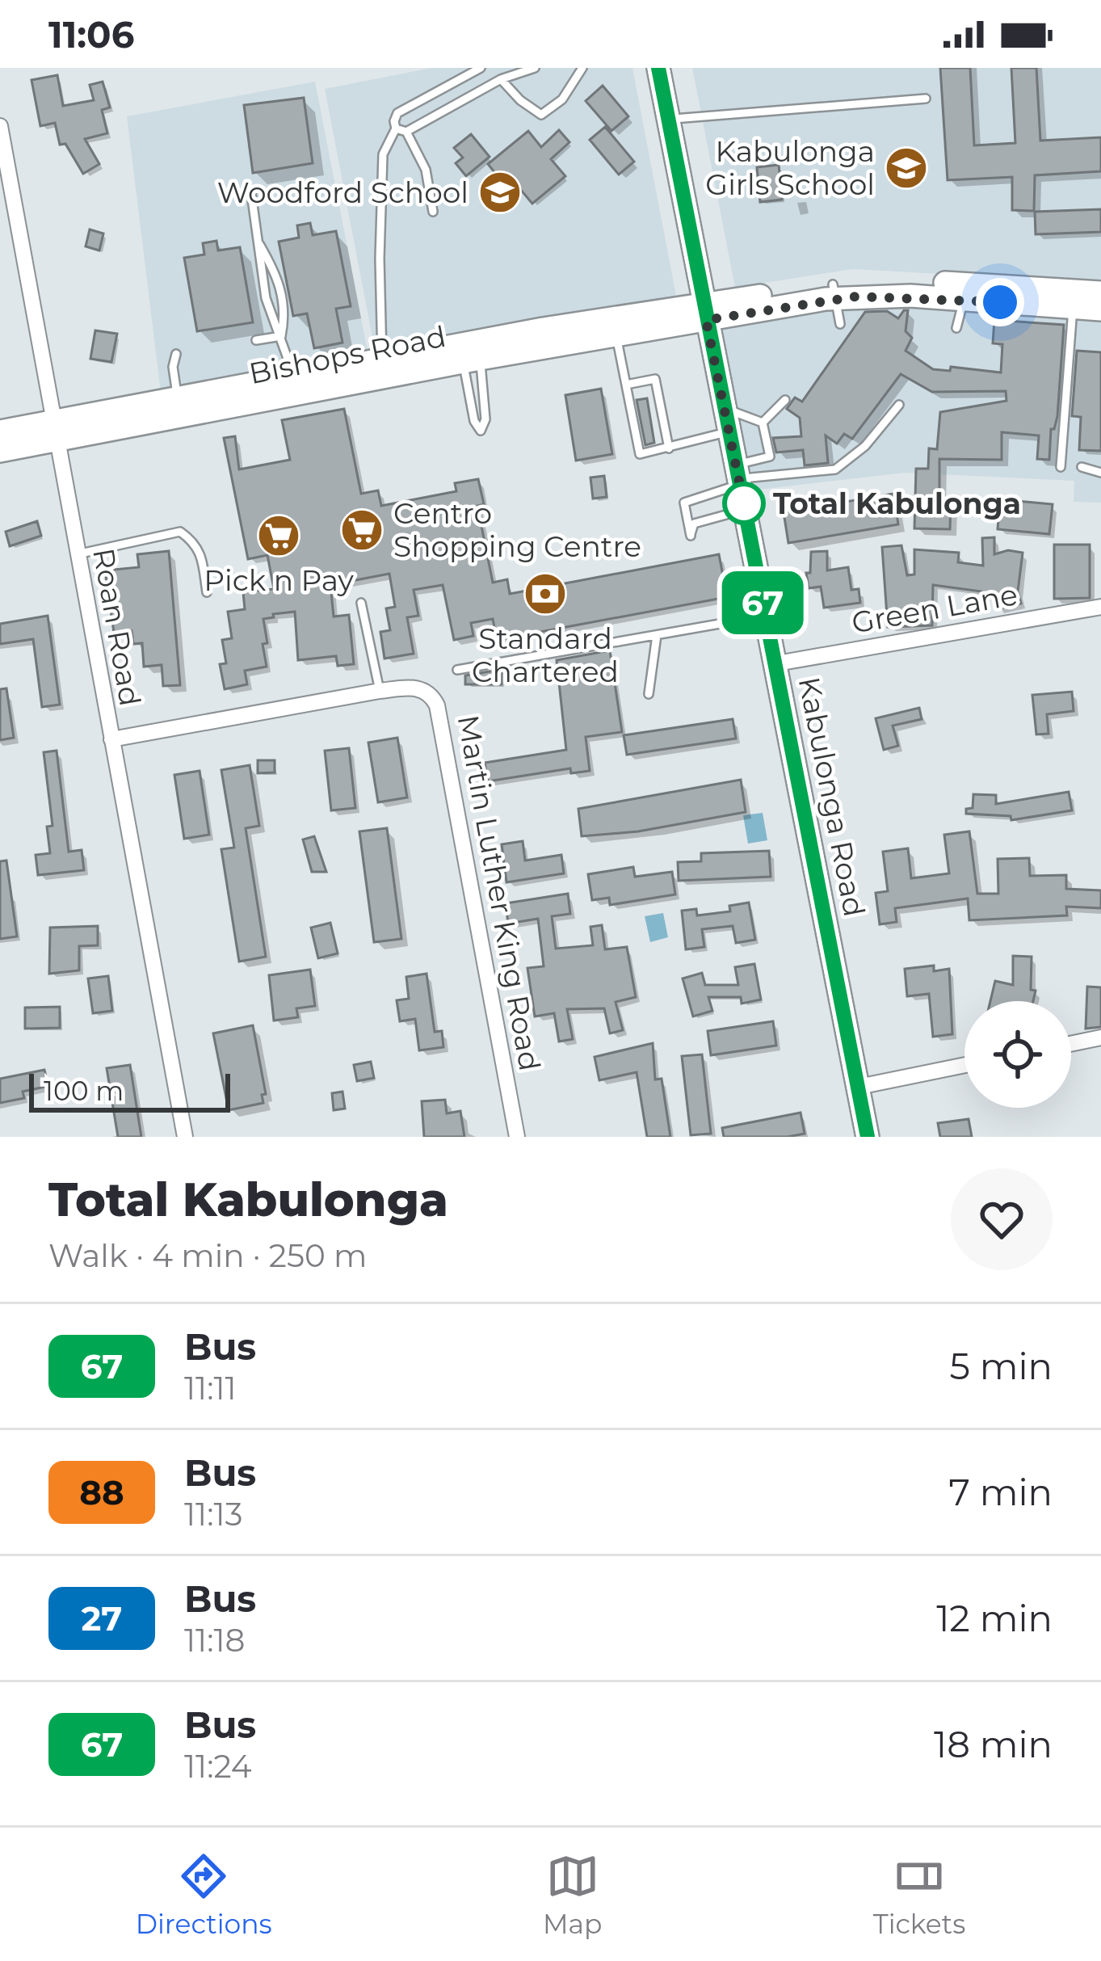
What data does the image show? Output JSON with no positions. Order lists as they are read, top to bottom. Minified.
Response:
{"streets":{"main road":["Bishops Road","Kabulonga Road"],"street":["Green Lane","Roan Road","Martin Luther King Road"]},"crossings":[["Bishops Road","Roan Road"],["Bishops Road","Kabulonga Road"],["Green Lane","Kabulonga Road"],["Roan Road","Martin Luther King Road"]],"places":{"school or university":["Kabulonga Girls School","Woodford School"],"other":["Total Kabulonga"],"supermarket":["Centro Shopping Centre","Pick n Pay"],"bank":["Standard Chartered"]},"lines":["bus line 67"],"scale_bar":"100 m","page":{"status":"11:06","on_map":"67","scale":"100 m","heading":["Total Kabulonga","Walk · 4 min · 250 m"],"list":[{"mark":"67","name":"Bus","note":"11:11","value":"5 min"},{"mark":"88","name":"Bus","note":"11:13","value":"7 min"},{"mark":"27","name":"Bus","note":"11:18","value":"12 min"},{"mark":"67","name":"Bus","note":"11:24","value":"18 min"}],"tabs":["Directions","Map","Tickets"]}}
